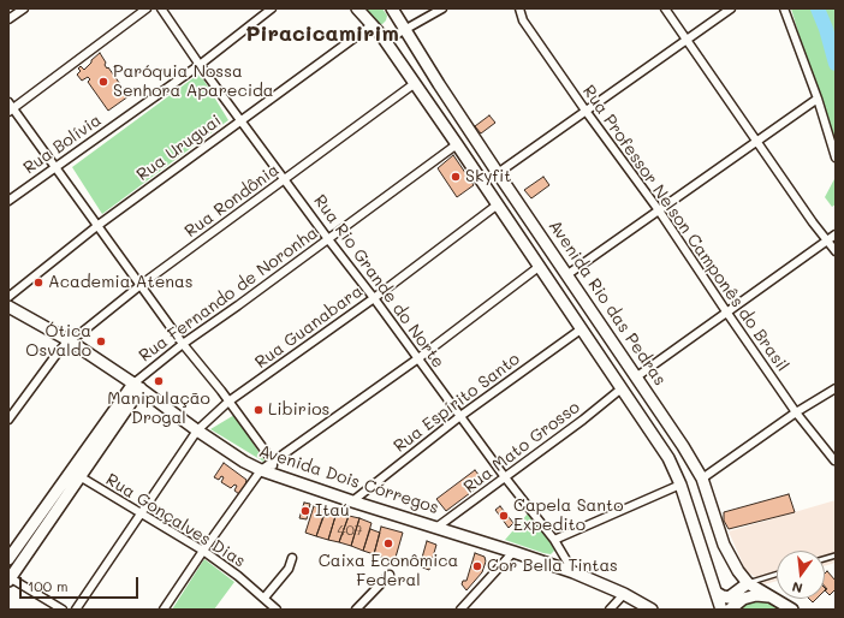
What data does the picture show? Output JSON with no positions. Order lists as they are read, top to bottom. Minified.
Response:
{"streets":{"main road":["Avenida Rio das Pedras","Avenida Dois Córregos"],"street":["Rua Bolívia","Rua Uruguai","Rua Rondônia","Rua Professor Nelson Camponês do Brasil","Rua Rio Grande do Norte","Rua Fernando de Noronha","Rua Guanabara","Rua Espírito Santo","Rua Mato Grosso","Rua Gonçalves Dias"]},"crossings":[["Rua Bolívia","Rua Rio Grande do Norte"],["Rua Uruguai","Rua Rio Grande do Norte"],["Rua Uruguai","Avenida Rio das Pedras"],["Rua Rondônia","Rua Rio Grande do Norte"],["Rua Rondônia","Avenida Rio das Pedras"],["Rua Rondônia","Avenida Dois Córregos"],["Rua Rio Grande do Norte","Rua Fernando de Noronha"],["Rua Rio Grande do Norte","Rua Guanabara"],["Rua Rio Grande do Norte","Rua Espírito Santo"],["Rua Rio Grande do Norte","Rua Mato Grosso"],["Rua Rio Grande do Norte","Avenida Dois Córregos"],["Rua Fernando de Noronha","Avenida Rio das Pedras"],["Rua Fernando de Noronha","Avenida Dois Córregos"],["Avenida Rio das Pedras","Rua Guanabara"],["Avenida Rio das Pedras","Rua Espírito Santo"],["Avenida Rio das Pedras","Rua Mato Grosso"],["Rua Guanabara","Avenida Dois Córregos"],["Rua Guanabara","Rua Gonçalves Dias"],["Rua Espírito Santo","Avenida Dois Córregos"],["Rua Mato Grosso","Avenida Dois Córregos"]],"districts":["Piracicamirim"],"places":["Paróquia Nossa Senhora Aparecida","Skyfit","Academia Atenas","Ótica Osvaldo","Manipulação Drogal","Libirios","Itaú","Capela Santo Expedito","Caixa Econômica Federal","Cor Bella Tintas"],"house_numbers":["407"],"scale_bar":"100 m","north":"bottom"}
